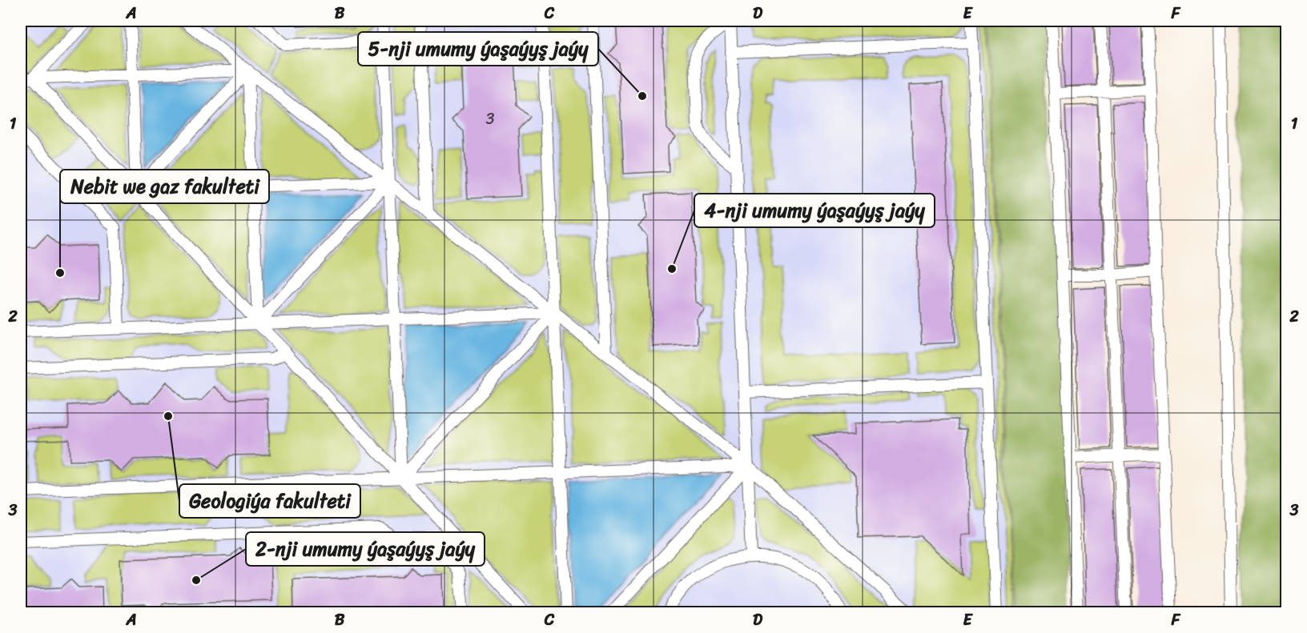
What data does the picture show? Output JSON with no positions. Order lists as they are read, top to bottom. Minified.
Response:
{"places":["5-nji umumy ýaşaýyş jaýy","4-nji umumy ýaşaýyş jaýy","Nebit we gaz fakulteti","Geologiýa fakulteti","2-nji umumy ýaşaýyş jaýy"],"house_numbers":["3"],"grid":{"columns":["A","B","C","D","E","F"],"rows":["1","2","3"]}}
